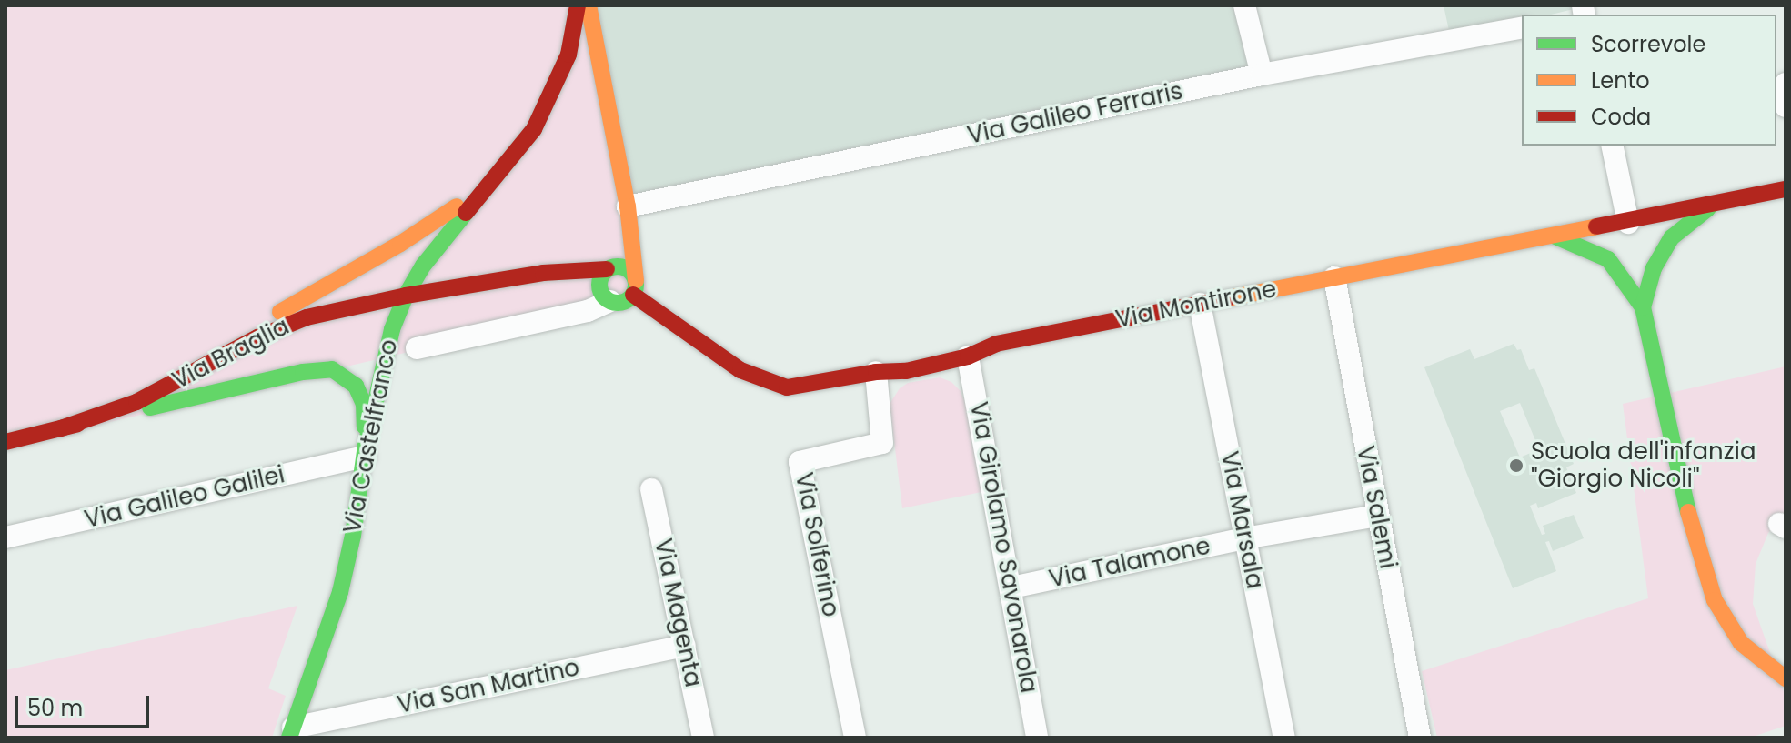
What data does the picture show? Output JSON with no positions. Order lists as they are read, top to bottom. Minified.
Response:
{"streets":{"street":["Via Galileo Ferraris","Via Montirone","Via Braglia","Via Castelfranco","Via Galileo Galilei","Via Salemi","Via Marsala","Via Solferino","Via Girolamo Savonarola","Via Talamone","Via Magenta","Via San Martino"]},"crossings":[["Via Montirone","Via Salemi"],["Via Montirone","Via Marsala"],["Via Montirone","Via Solferino"],["Via Montirone","Via Girolamo Savonarola"],["Via Braglia","Via Castelfranco"],["Via Braglia","Via Galileo Galilei"],["Via Castelfranco","Via Galileo Galilei"],["Via Castelfranco","Via San Martino"],["Via Salemi","Via Talamone"],["Via Marsala","Via Talamone"],["Via Girolamo Savonarola","Via Talamone"],["Via Magenta","Via San Martino"]],"places":["Scuola dell'infanzia \"Giorgio Nicoli\""],"legend":["Scorrevole","Lento","Coda"],"scale_bar":"50 m"}
